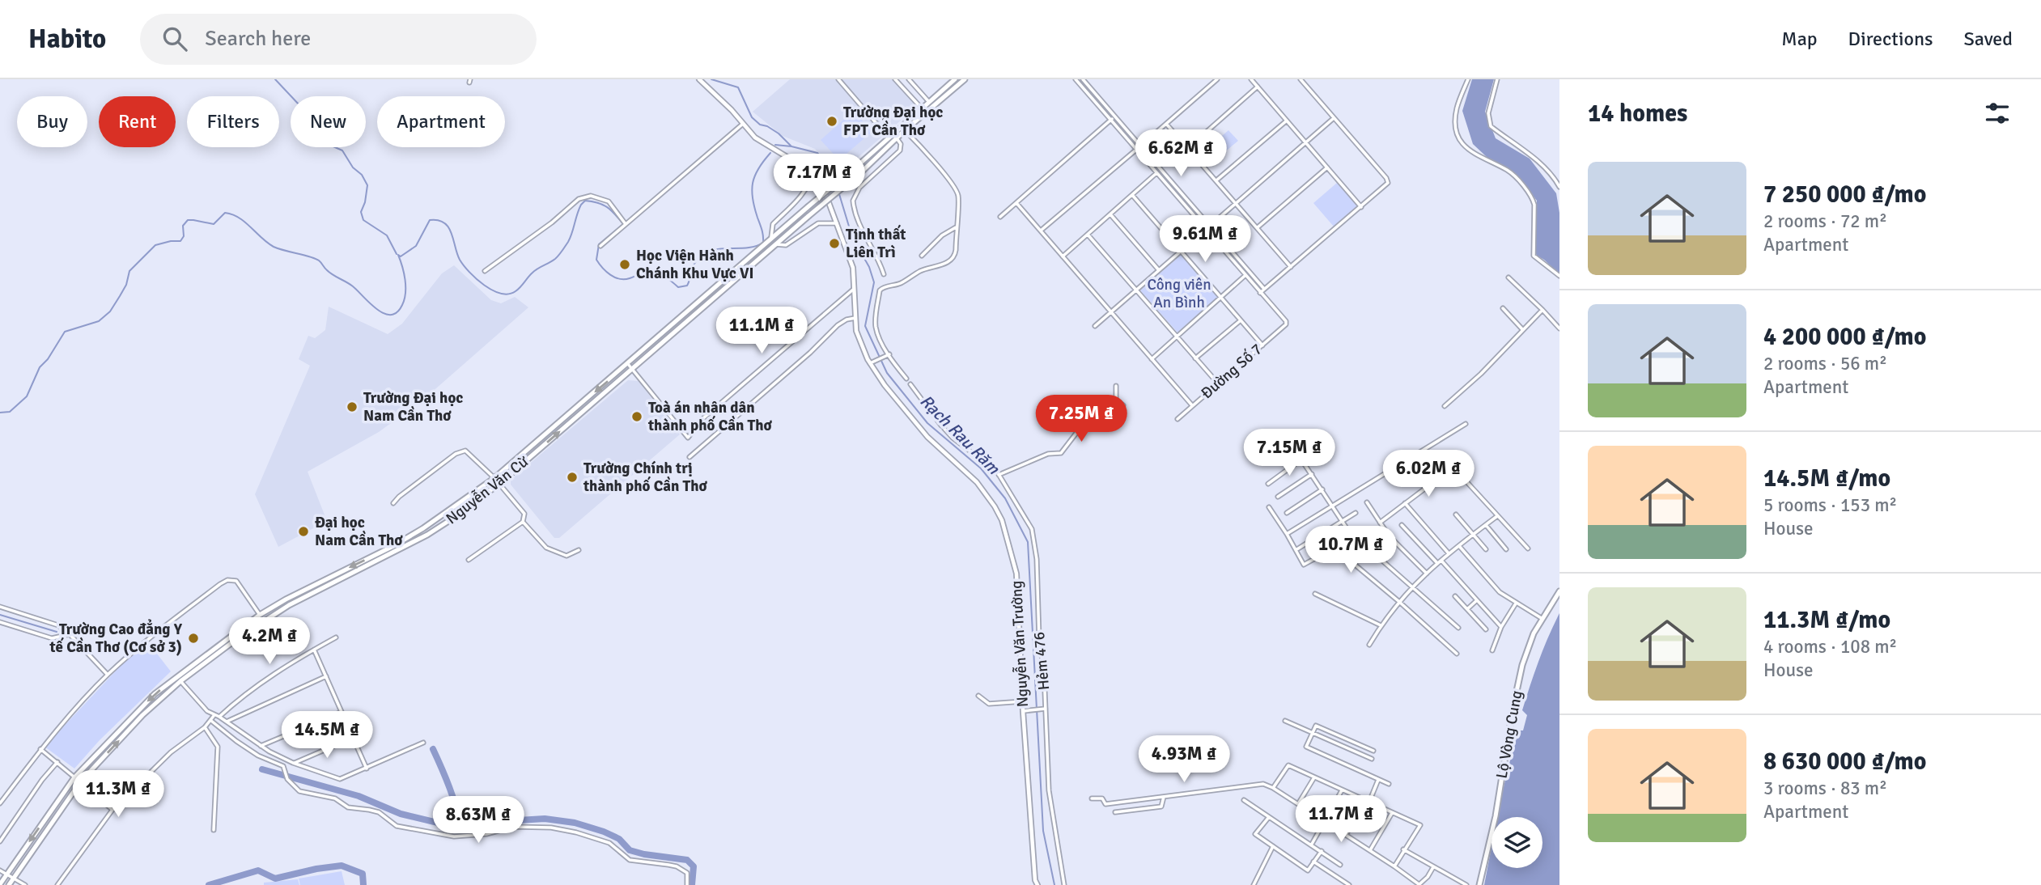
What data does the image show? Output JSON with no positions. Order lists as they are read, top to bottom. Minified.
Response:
{"streets":{"main road":["Nguyễn Văn Cừ","Lộ Vòng Cung"],"street":["Đường Số 7","Nguyễn Văn Trường","Hẻm 476"]},"water":["Rạch Rau Răm"],"parks":["Công viên An Bình"],"places":["Trường Đại học FPT Cần Thơ","Tịnh thất Liên Trì","Học Viện Hành Chánh Khu Vực VI","Trường Đại học Nam Cần Thơ","Toà án nhân dân thành phố Cần Thơ","Trường Chính trị thành phố Cần Thơ","Đại học Nam Cần Thơ","Trường Cao đẳng Y tế Cần Thơ (Cơ sở 3)"],"page":{"header":"Habito","search":"Search here","nav":["Map","Directions","Saved"],"heading":"14 homes","chip":["Buy","Rent","Filters","New","Apartment"],"price":["6.62M ₫","7.17M ₫","9.61M ₫","11.1M ₫","7.25M ₫","7.15M ₫","6.02M ₫","10.7M ₫","4.2M ₫","14.5M ₫","4.93M ₫","11.3M ₫","11.7M ₫","8.63M ₫"],"list":[{"name":"7 250 000 ₫/mo","note":"2 rooms · 72 m² · Apartment"},{"name":"4 200 000 ₫/mo","note":"2 rooms · 56 m² · Apartment"},{"name":"14.5M ₫/mo","note":"5 rooms · 153 m² · House"},{"name":"11.3M ₫/mo","note":"4 rooms · 108 m² · House"},{"name":"8 630 000 ₫/mo","note":"3 rooms · 83 m² · Apartment"}]}}
